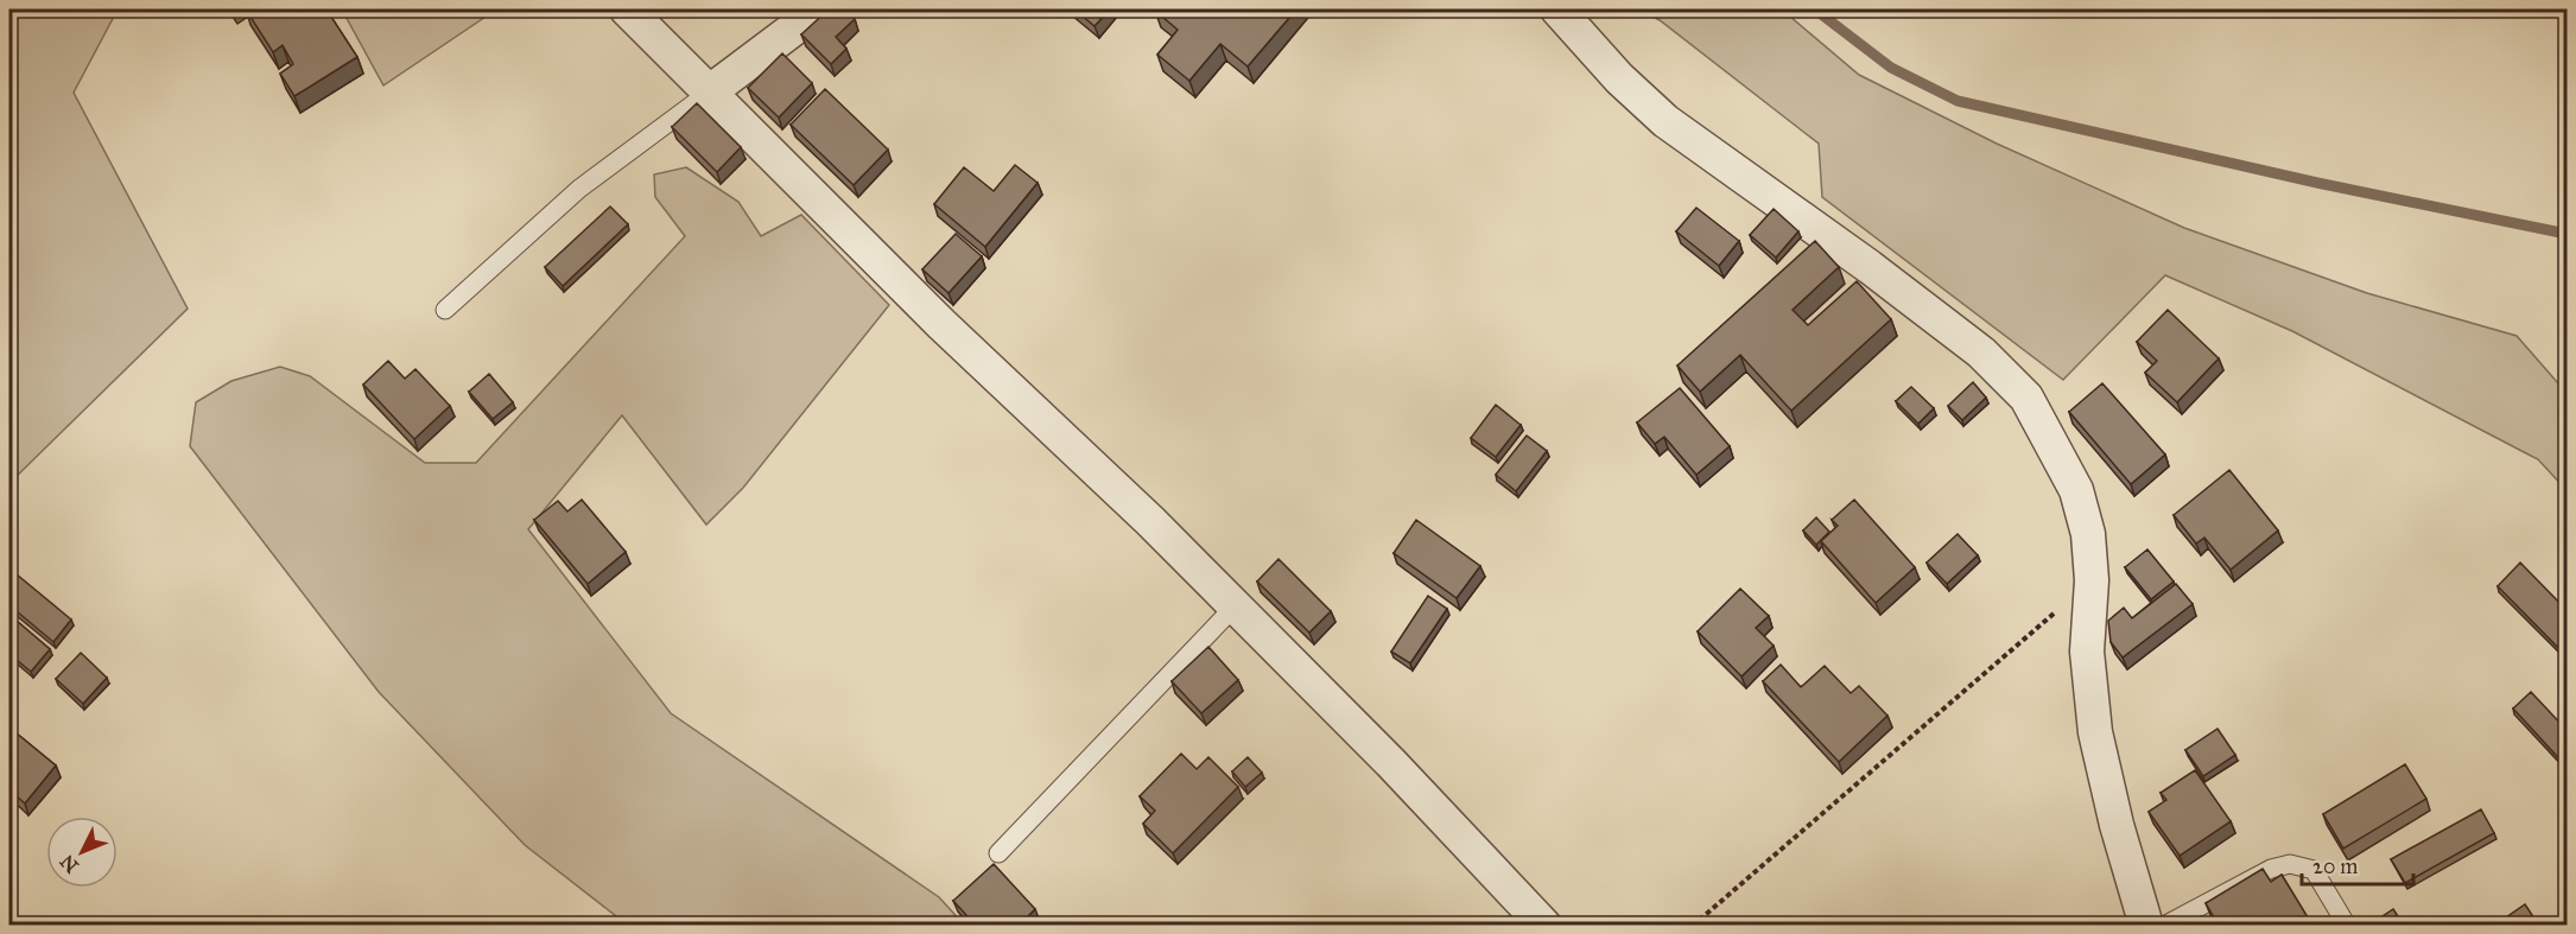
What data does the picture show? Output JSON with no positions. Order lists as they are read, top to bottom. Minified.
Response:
{"scale_bar":"20 m","north":"bottom left"}
